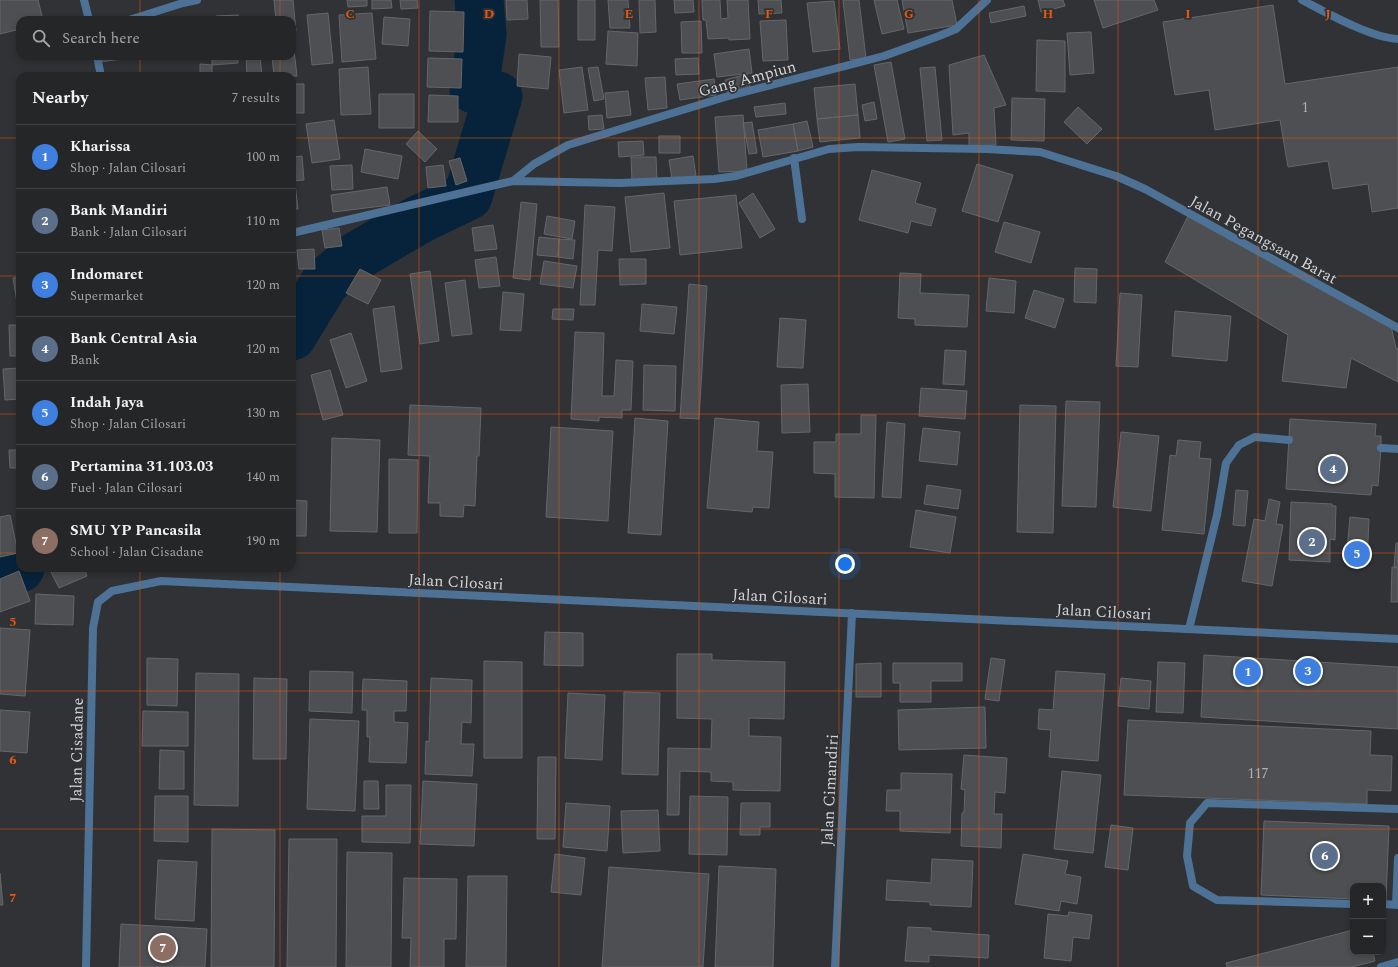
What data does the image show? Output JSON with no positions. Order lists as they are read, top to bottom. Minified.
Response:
{"streets":{"street":["Gang Ampiun","Jalan Pegangsaan Barat","Jalan Cilosari","Jalan Cisadane","Jalan Cimandiri"]},"crossings":[["Gang Ampiun","Jalan Pegangsaan Barat"],["Jalan Cilosari","Jalan Cisadane"],["Jalan Cilosari","Jalan Cimandiri"]],"house_numbers":["1","117"],"page":{"search":"Search here","heading":["Nearby","7 results"],"list":[{"mark":"1","name":"Kharissa","note":"Shop · Jalan Cilosari","value":"100 m"},{"mark":"2","name":"Bank Mandiri","note":"Bank · Jalan Cilosari","value":"110 m"},{"mark":"3","name":"Indomaret","note":"Supermarket","value":"120 m"},{"mark":"4","name":"Bank Central Asia","note":"Bank","value":"120 m"},{"mark":"5","name":"Indah Jaya","note":"Shop · Jalan Cilosari","value":"130 m"},{"mark":"6","name":"Pertamina 31.103.03","note":"Fuel · Jalan Cilosari","value":"140 m"},{"mark":"7","name":"SMU YP Pancasila","note":"School · Jalan Cisadane","value":"190 m"}],"pins":["4","2","5","3","1","6","7"],"map_buttons":["+","−"]},"grid":{"columns":["C","D","E","F","G","H","I","J"],"rows":["5","6","7"]}}
